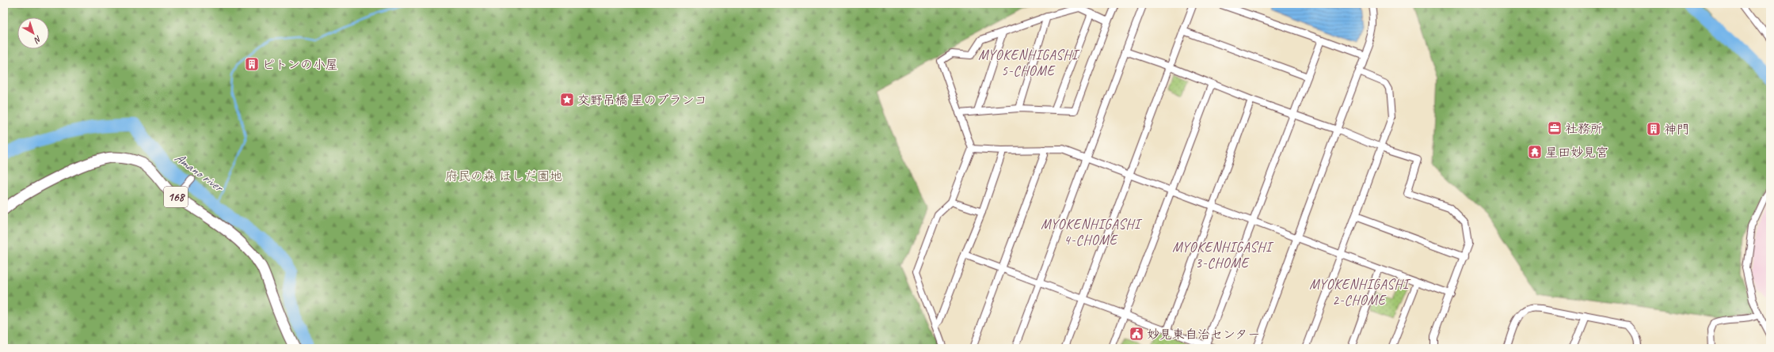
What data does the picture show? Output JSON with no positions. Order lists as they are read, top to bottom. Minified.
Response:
{"streets":{"highway":["168"]},"districts":["MYOKENHIGASHI 5-CHOME","MYOKENHIGASHI 4-CHOME","MYOKENHIGASHI 3-CHOME","MYOKENHIGASHI 2-CHOME"],"water":["Amano river"],"parks":["府民の森 ほしだ園地"],"places":{"building":["ピトンの小屋","神門"],"place":["交野吊橋 星のブランコ"],"office":["社務所"],"temple":["星田妙見宮"],"public building":["妙見東自治センター"]},"north":"bottom right"}
